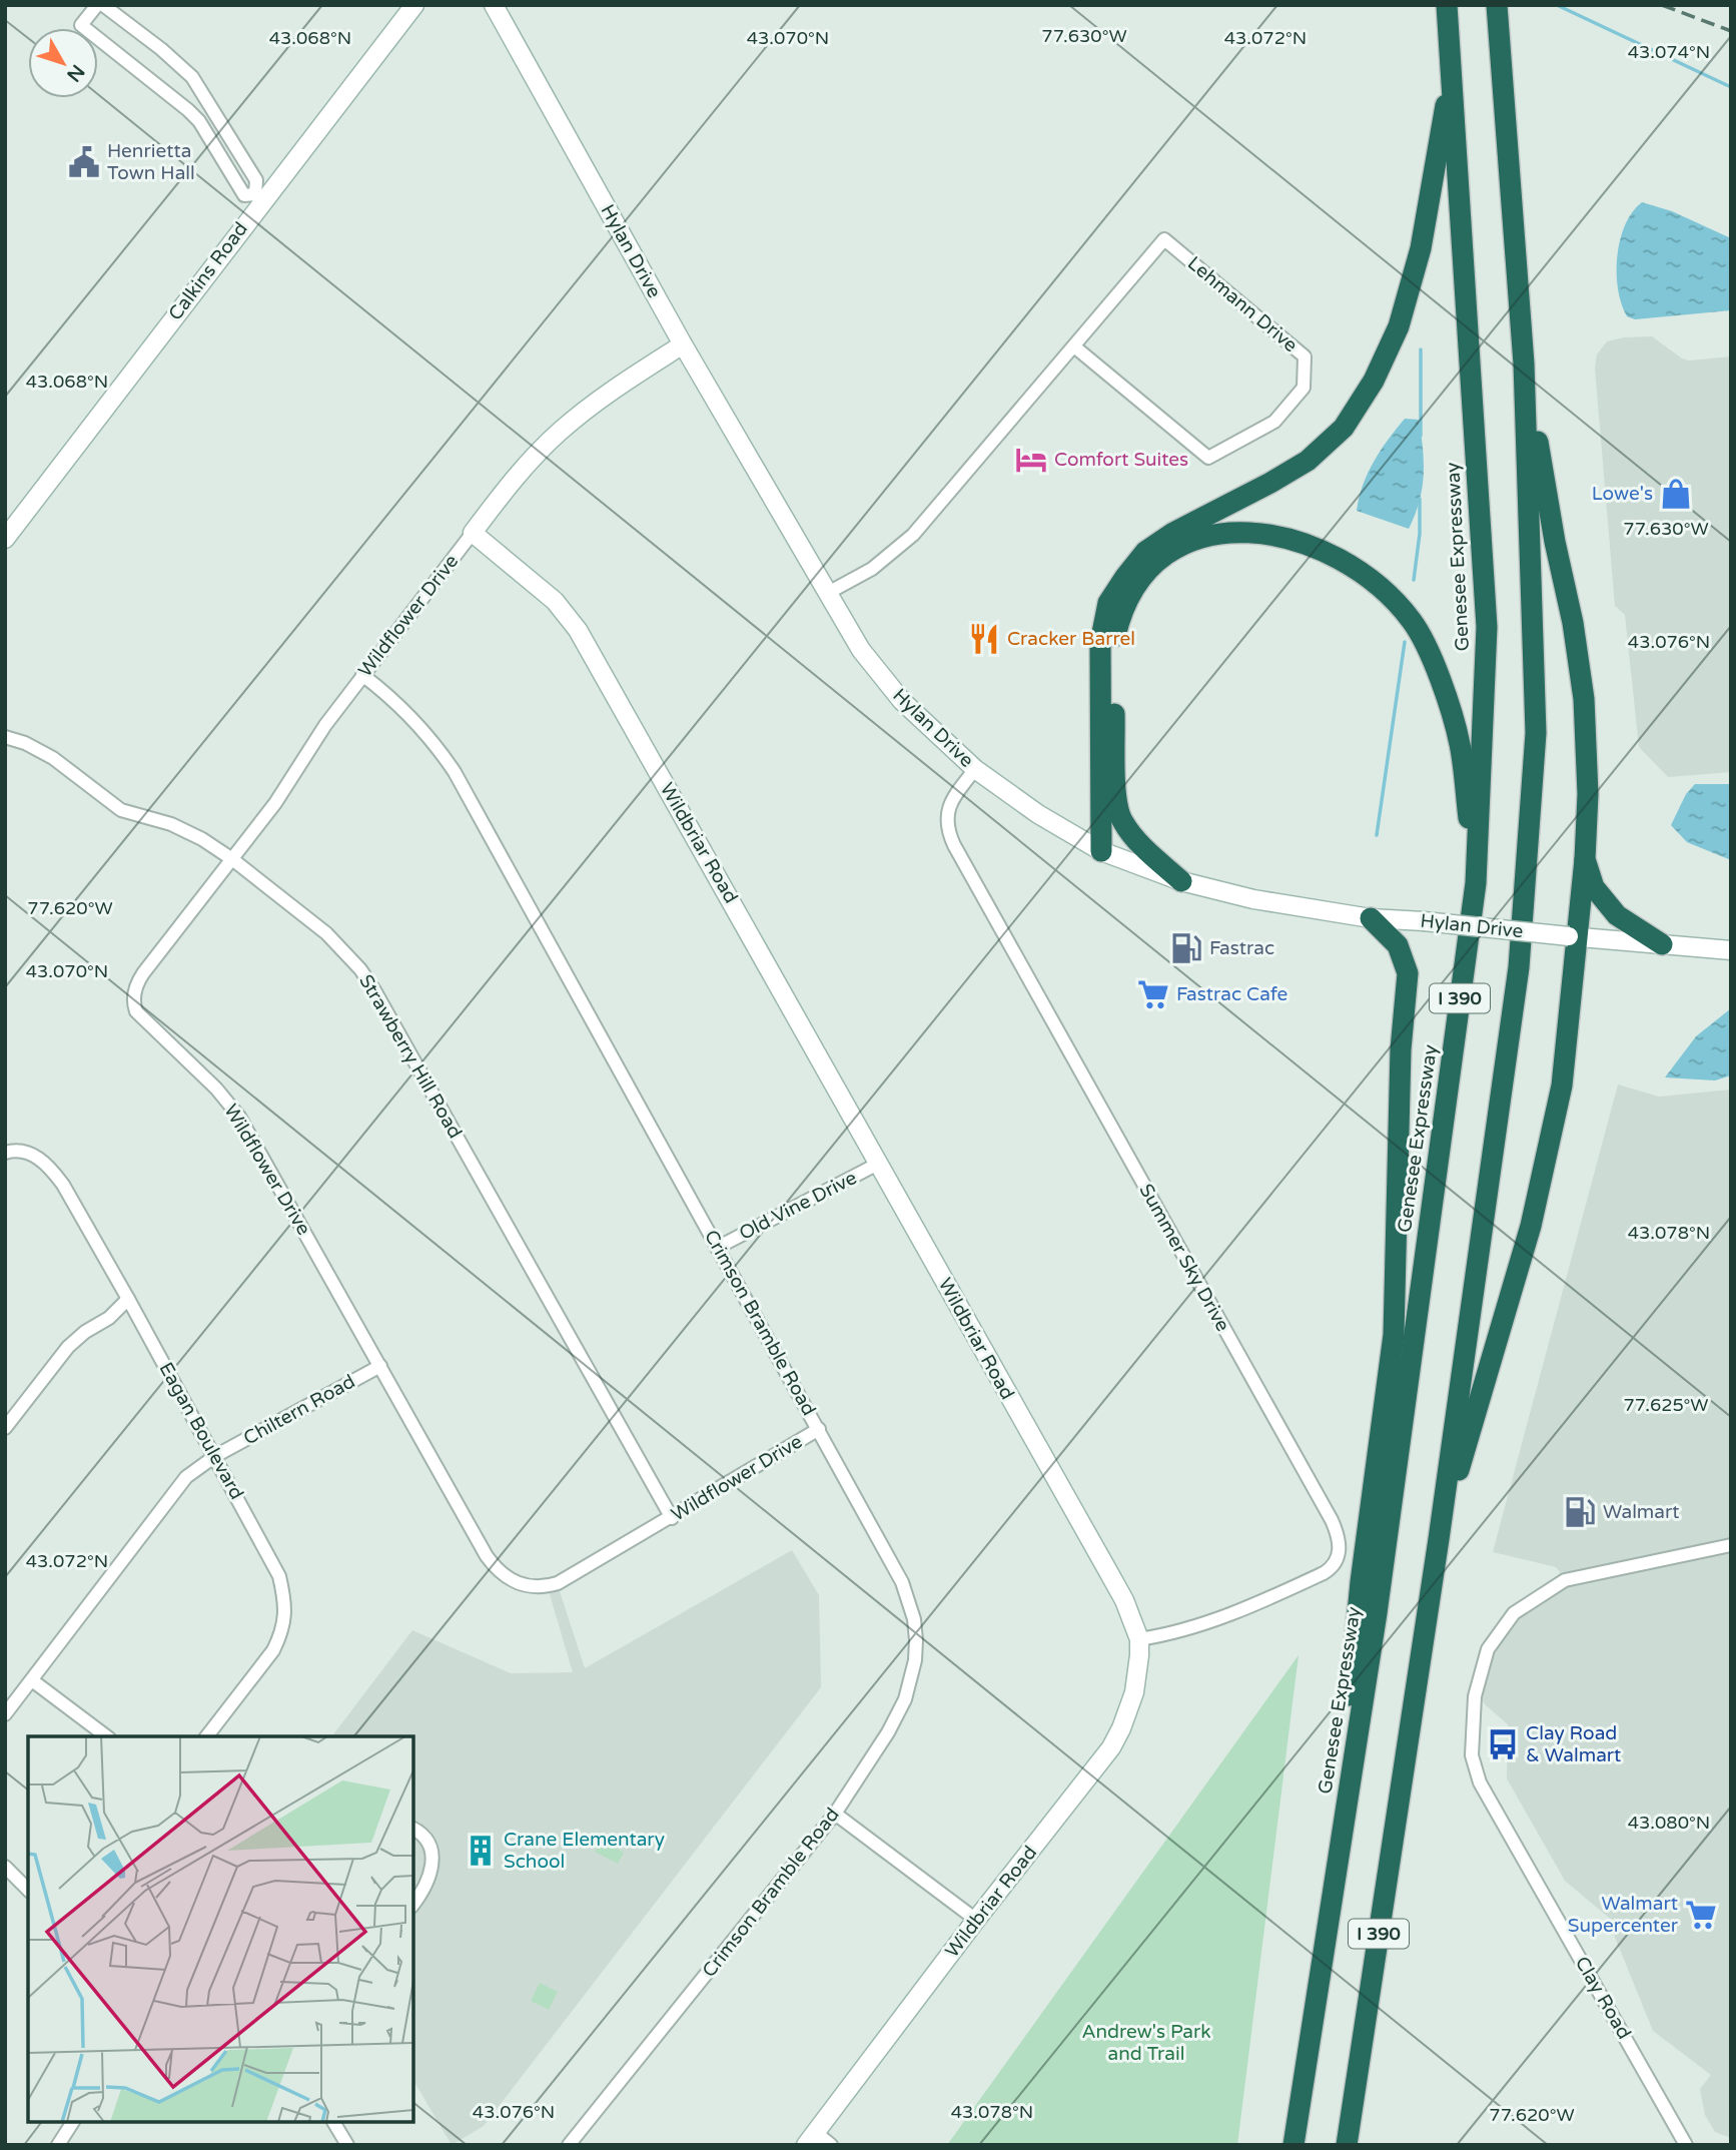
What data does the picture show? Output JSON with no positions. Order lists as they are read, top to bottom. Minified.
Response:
{"streets":{"highway":["Genesee Expressway","I 390"],"main road":["Hylan Drive","Calkins Road","Wildflower Drive","Wildbriar Road"],"street":["Lehmann Drive","Strawberry Hill Road","Old Vine Drive","Summer Sky Drive","Crimson Bramble Road","Chiltern Road","Eagan Boulevard","Clay Road"]},"crossings":[["Hylan Drive","Lehmann Drive"],["Hylan Drive","Wildflower Drive"],["Hylan Drive","Summer Sky Drive"],["Wildflower Drive","Wildbriar Road"],["Wildflower Drive","Strawberry Hill Road"],["Wildflower Drive","Crimson Bramble Road"],["Wildflower Drive","Chiltern Road"],["Wildbriar Road","Old Vine Drive"],["Wildbriar Road","Summer Sky Drive"],["Old Vine Drive","Crimson Bramble Road"],["Chiltern Road","Eagan Boulevard"]],"parks":["Andrew's Park and Trail"],"places":{"public building":["Henrietta Town Hall"],"hotel":["Comfort Suites"],"shop":["Lowe's"],"restaurant":["Cracker Barrel"],"fuel station":["Fastrac","Walmart"],"supermarket":["Fastrac Cafe","Walmart Supercenter"],"bus stop":["Clay Road & Walmart"],"building":["Crane Elementary School"]},"north":"bottom right","coordinates":["77.630°W","43.068°N","43.070°N","43.072°N","43.074°N","43.076°N","77.620°W","43.078°N","77.625°W","43.080°N"]}
